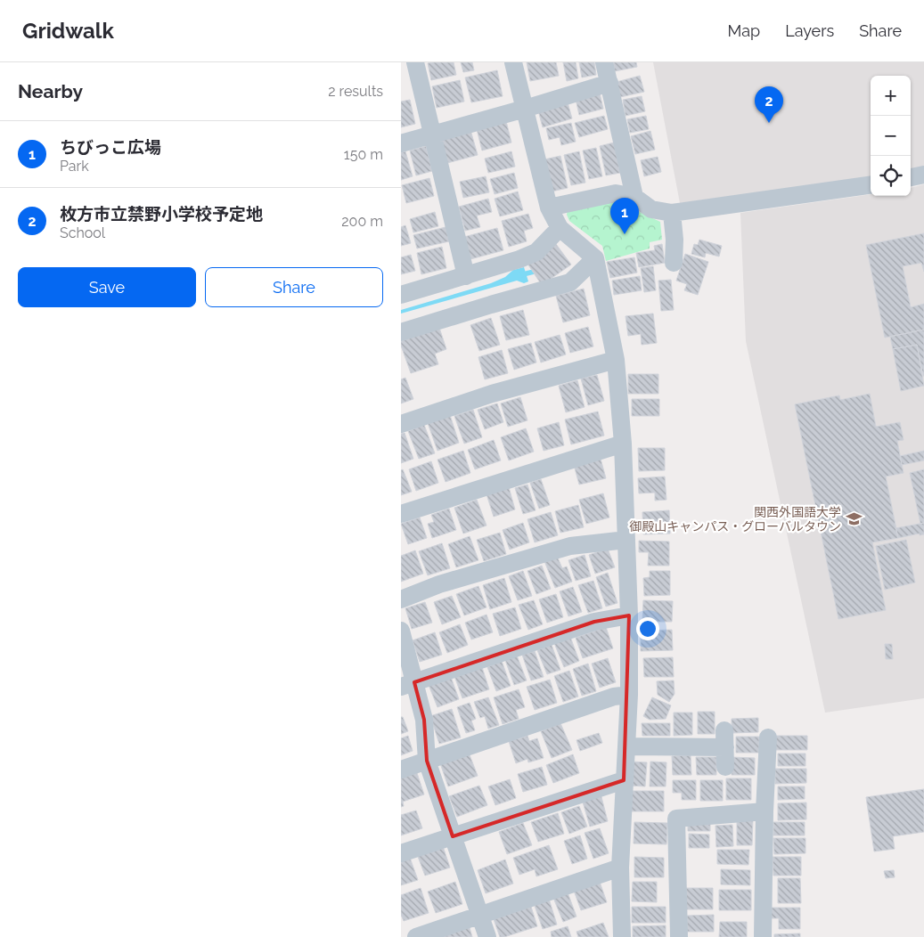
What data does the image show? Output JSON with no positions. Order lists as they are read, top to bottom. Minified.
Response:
{"places":{"school or university":["関西外国語大学 御殿山キャンパス・グローバルタウン"]},"page":{"header":"Gridwalk","nav":["Map","Layers","Share"],"heading":["Nearby","2 results"],"map_buttons":["+","−"],"pins":["2","1"],"list":[{"mark":"1","name":"ちびっこ広場","note":"Park","value":"150 m"},{"mark":"2","name":"枚方市立禁野小学校予定地","note":"School","value":"200 m"}],"buttons":["Save","Share"]}}
